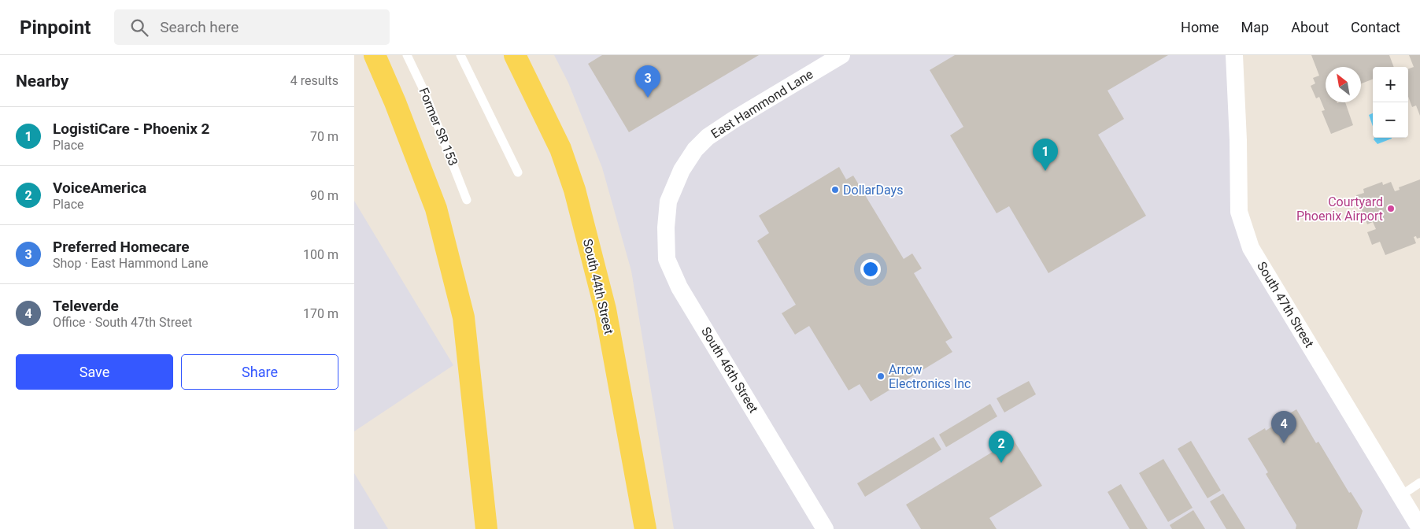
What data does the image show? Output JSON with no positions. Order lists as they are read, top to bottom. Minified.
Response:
{"streets":{"main road":["South 44th Street"],"street":["East Hammond Lane","South 47th Street","South 46th Street"],"lane":["Former SR 153"]},"crossings":[["East Hammond Lane","South 46th Street"]],"places":["DollarDays","Courtyard Phoenix Airport","Arrow Electronics Inc"],"north":"top left","page":{"header":"Pinpoint","search":"Search here","nav":["Home","Map","About","Contact"],"heading":["Nearby","4 results"],"pins":["3","1","4","2"],"map_buttons":["+","−"],"list":[{"mark":"1","name":"LogistiCare - Phoenix 2","note":"Place","value":"70 m"},{"mark":"2","name":"VoiceAmerica","note":"Place","value":"90 m"},{"mark":"3","name":"Preferred Homecare","note":"Shop · East Hammond Lane","value":"100 m"},{"mark":"4","name":"Televerde","note":"Office · South 47th Street","value":"170 m"}],"buttons":["Save","Share"]}}
